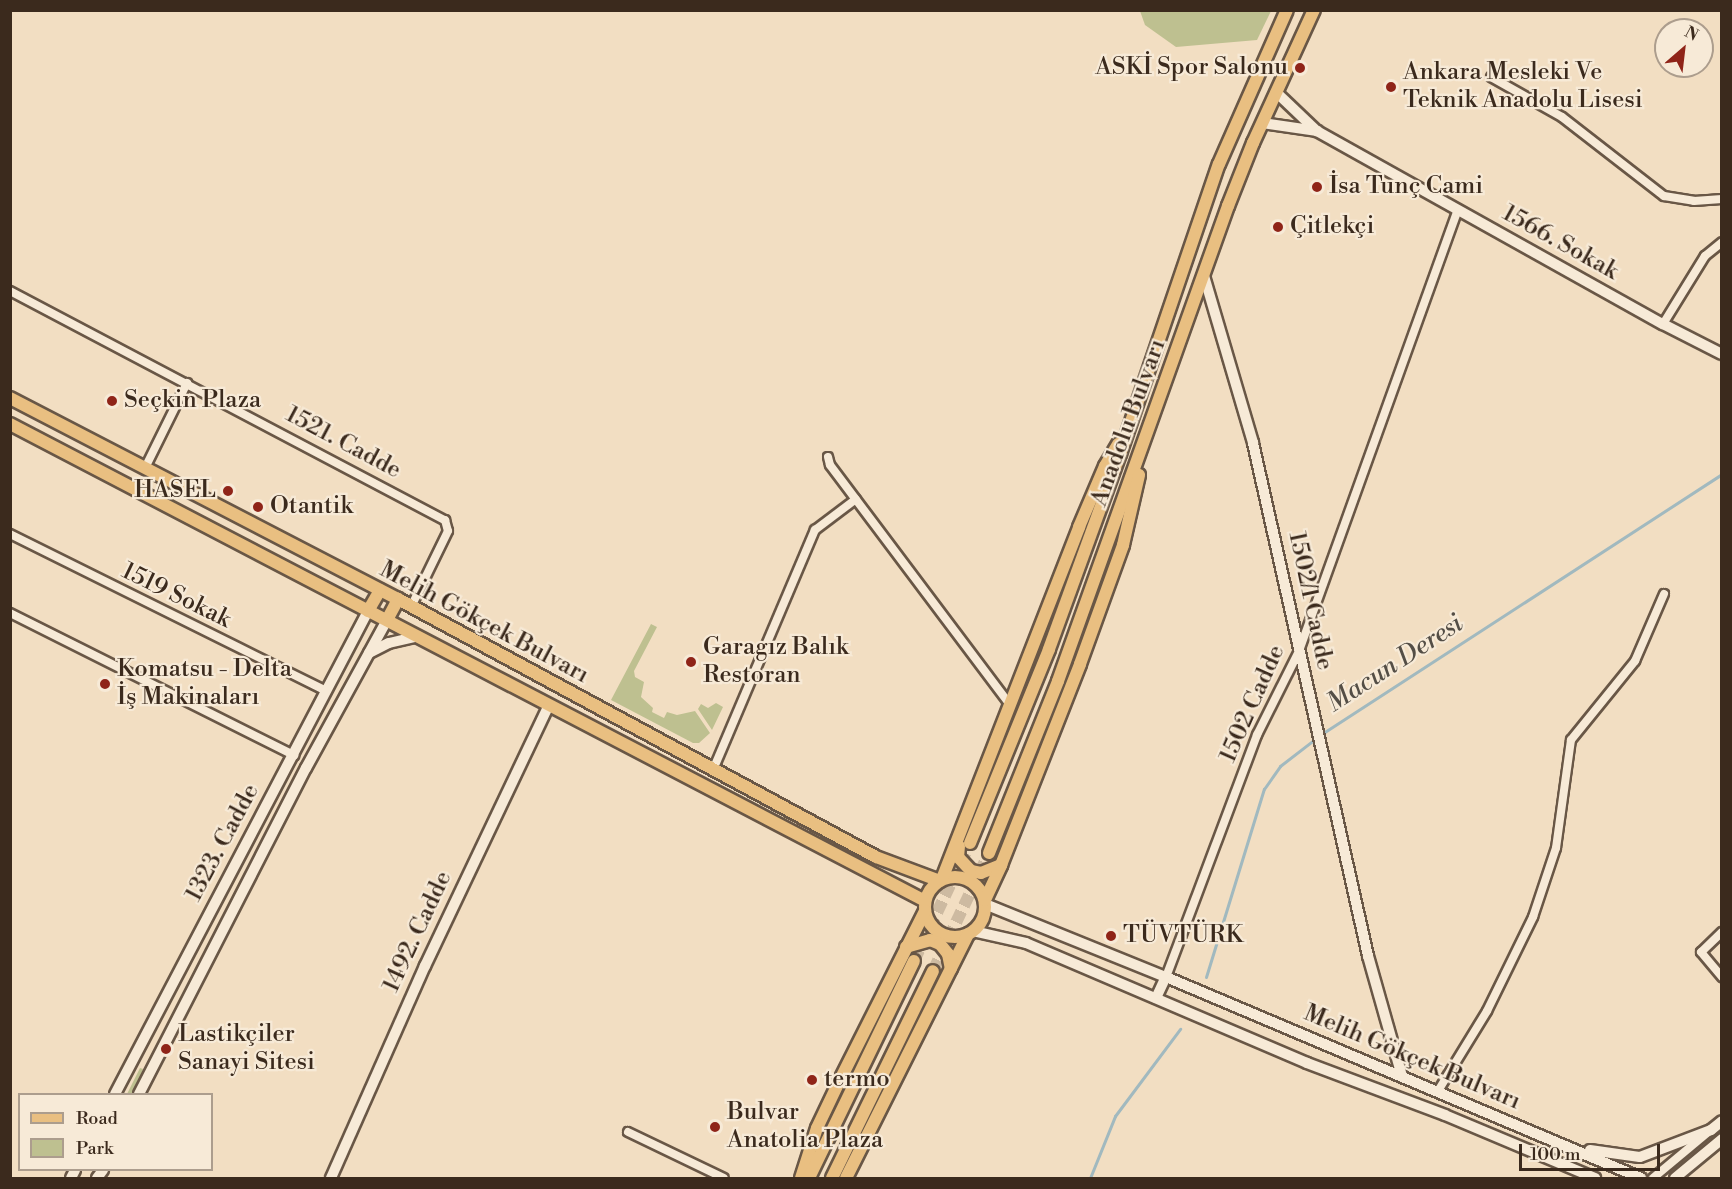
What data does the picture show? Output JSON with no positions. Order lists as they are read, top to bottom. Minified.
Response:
{"streets":{"main road":["Anadolu Bulvarı","Melih Gökçek Bulvarı"],"street":["1566. Sokak","1521. Cadde","1519 Sokak","1502/1 Cadde","1502 Cadde","1323. Cadde","1492. Cadde"]},"crossings":[["1566. Sokak","1502 Cadde"],["Anadolu Bulvarı","1502/1 Cadde"],["1521. Cadde","Melih Gökçek Bulvarı"],["1519 Sokak","1323. Cadde"],["1502/1 Cadde","Melih Gökçek Bulvarı"],["1502/1 Cadde","1502 Cadde"],["Melih Gökçek Bulvarı","1502 Cadde"],["Melih Gökçek Bulvarı","1323. Cadde"],["Melih Gökçek Bulvarı","1492. Cadde"]],"water":["Macun Deresi"],"places":["ASKİ Spor Salonu","Ankara Mesleki Ve Teknik Anadolu Lisesi","İsa Tunç Cami","Çitlekçi","Seçkin Plaza","HASEL","Otantik","Garagız Balık Restoran","Komatsu - Delta İş Makinaları","TÜVTÜRK","Lastikçiler Sanayi Sitesi","termo","Bulvar Anatolia Plaza"],"legend":["Road","Park"],"scale_bar":"100 m","north":"top right"}
